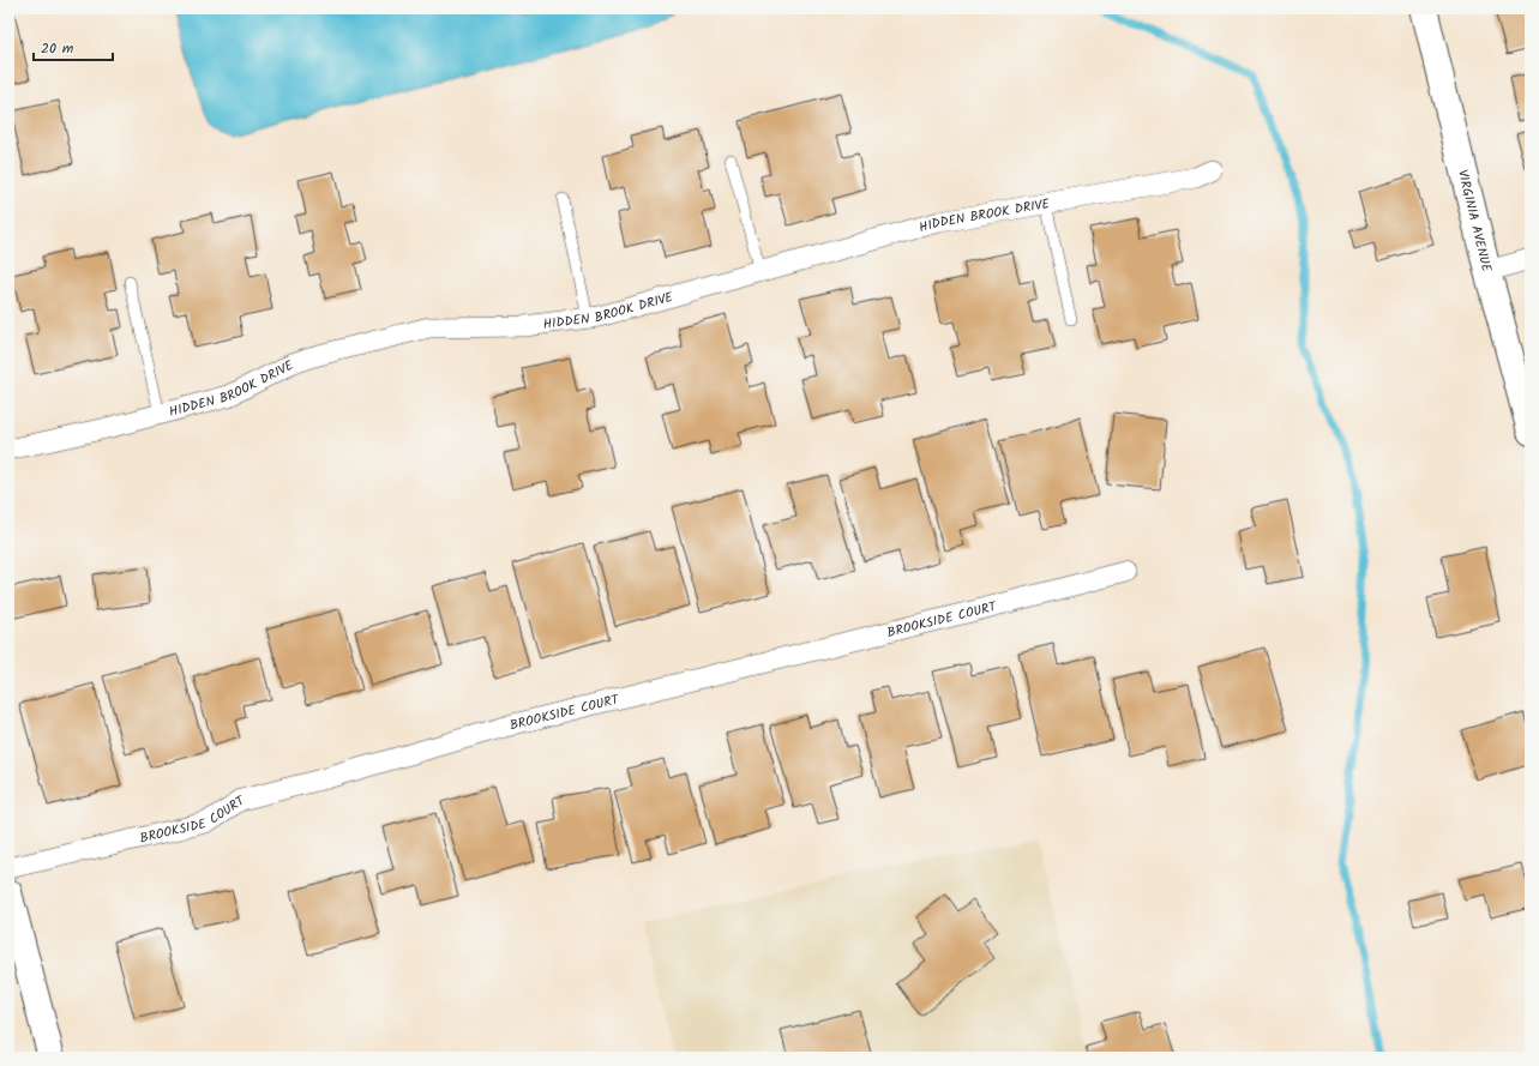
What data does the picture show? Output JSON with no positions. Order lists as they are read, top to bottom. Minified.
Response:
{"streets":{"street":["HIDDEN BROOK DRIVE","VIRGINIA AVENUE","BROOKSIDE COURT"]},"scale_bar":"20 m"}
